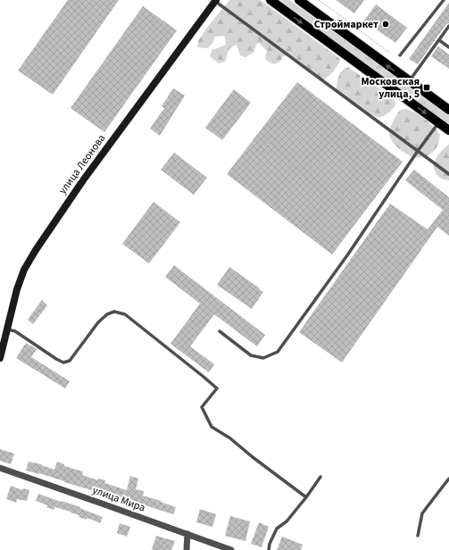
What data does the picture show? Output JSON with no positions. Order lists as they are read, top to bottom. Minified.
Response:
{"streets":{"street":["улица Леонова","улица Мира"]},"places":{"other":["Строймаркет"],"transit":["Московская улица, 5"]}}
